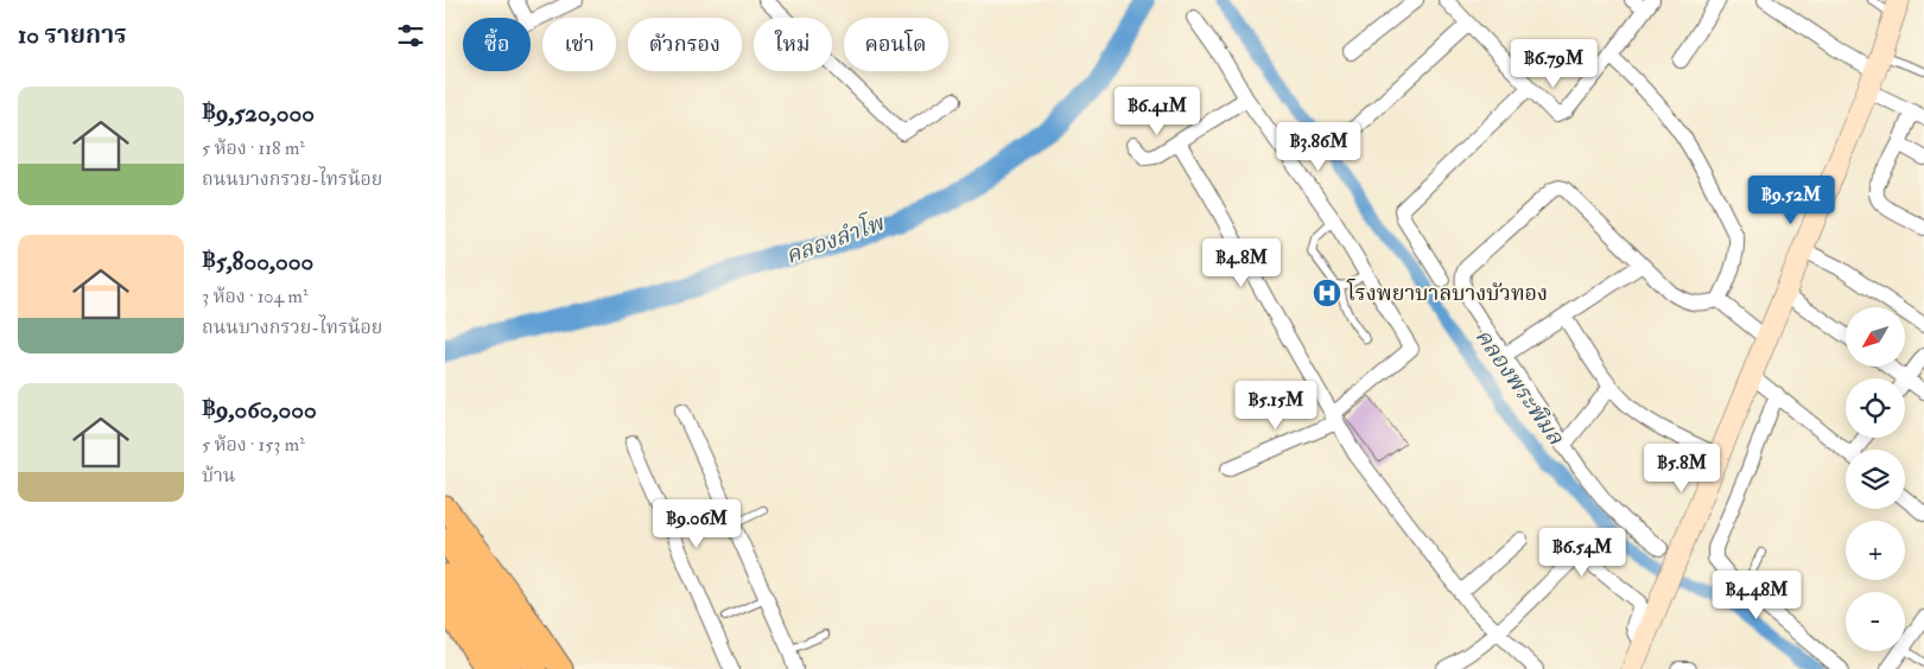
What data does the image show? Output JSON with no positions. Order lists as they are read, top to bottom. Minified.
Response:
{"water":["คลองลำโพ","คลองพระพิมล"],"places":{"hospital":["โรงพยาบาลบางบัวทอง"]},"north":"bottom left","page":{"heading":"10 รายการ","chip":["ซื้อ","เช่า","ตัวกรอง","ใหม่","คอนโด"],"price":["฿6.79M","฿6.41M","฿3.86M","฿9.52M","฿4.8M","฿5.15M","฿5.8M","฿9.06M","฿6.54M","฿4.48M"],"list":[{"name":"฿9,520,000","note":"5 ห้อง · 118 m² · ถนนบางกรวย-ไทรน้อย"},{"name":"฿5,800,000","note":"3 ห้อง · 104 m² · ถนนบางกรวย-ไทรน้อย"},{"name":"฿9,060,000","note":"5 ห้อง · 153 m² · บ้าน"}],"map_buttons":["+","−"]}}
